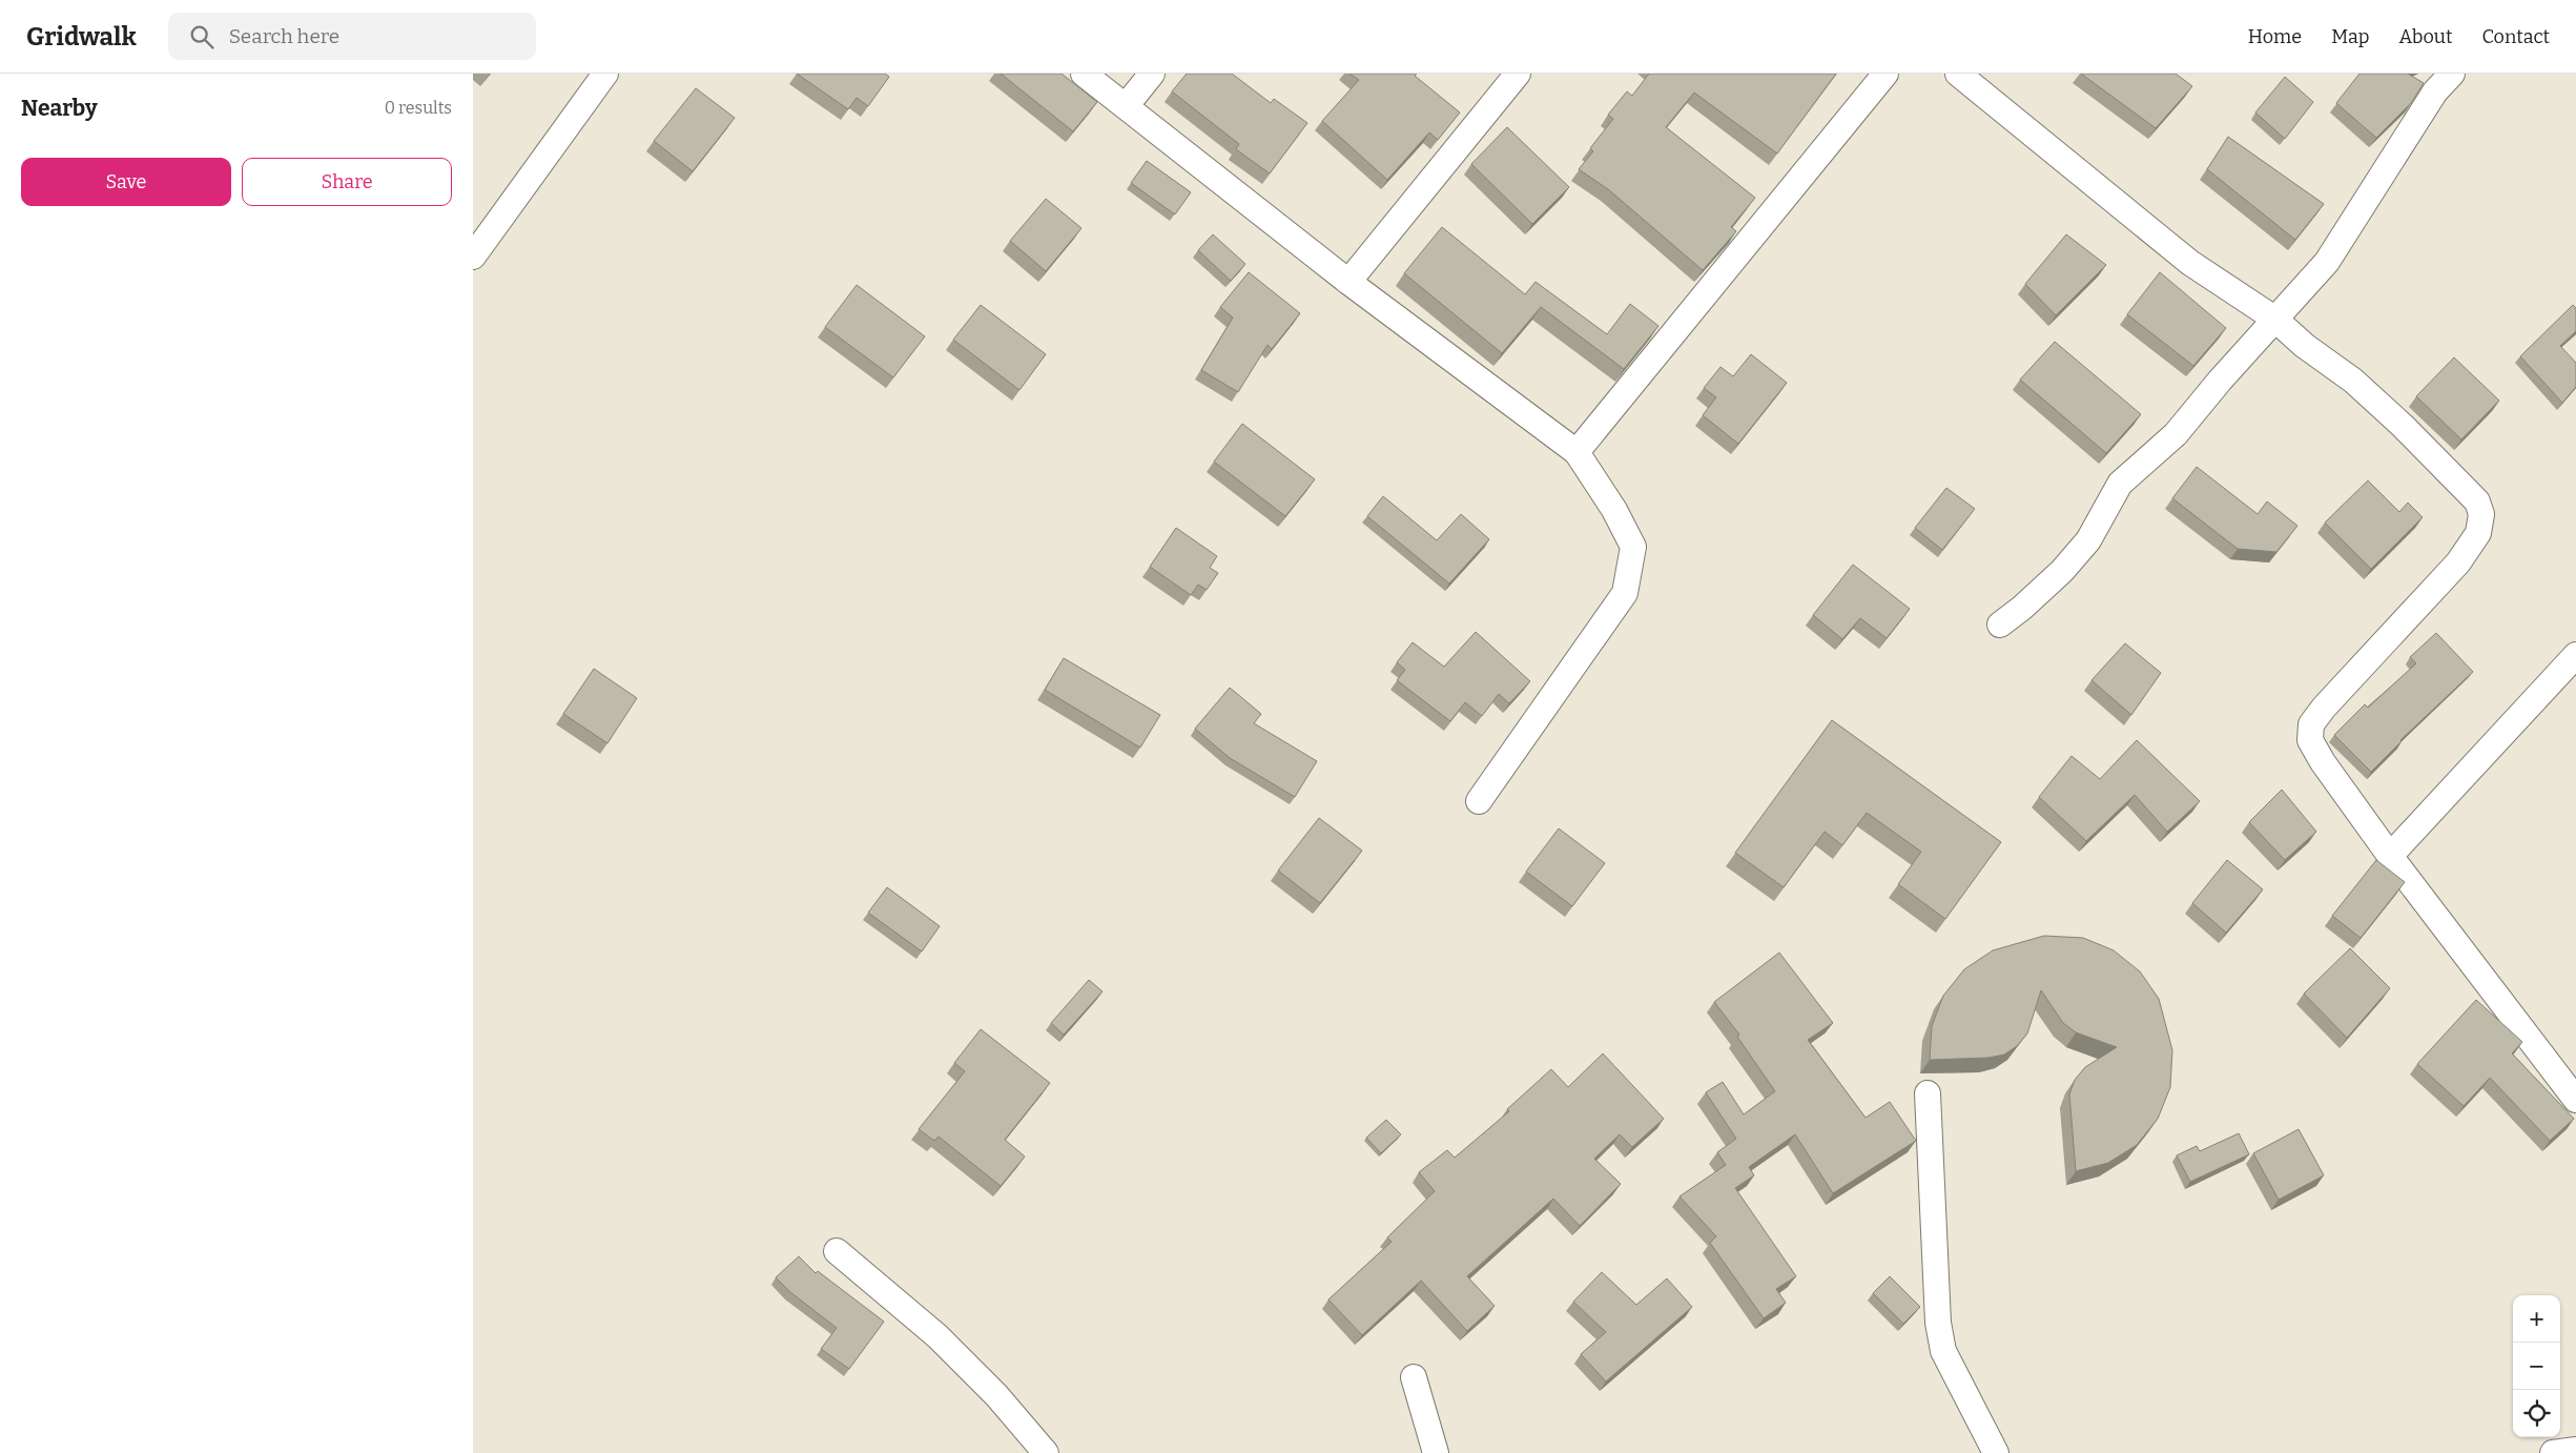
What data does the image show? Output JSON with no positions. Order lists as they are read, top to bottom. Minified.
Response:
{"page":{"header":"Gridwalk","search":"Search here","nav":["Home","Map","About","Contact"],"heading":["Nearby","0 results"],"buttons":["Save","Share"],"map_buttons":["+","−"]}}
